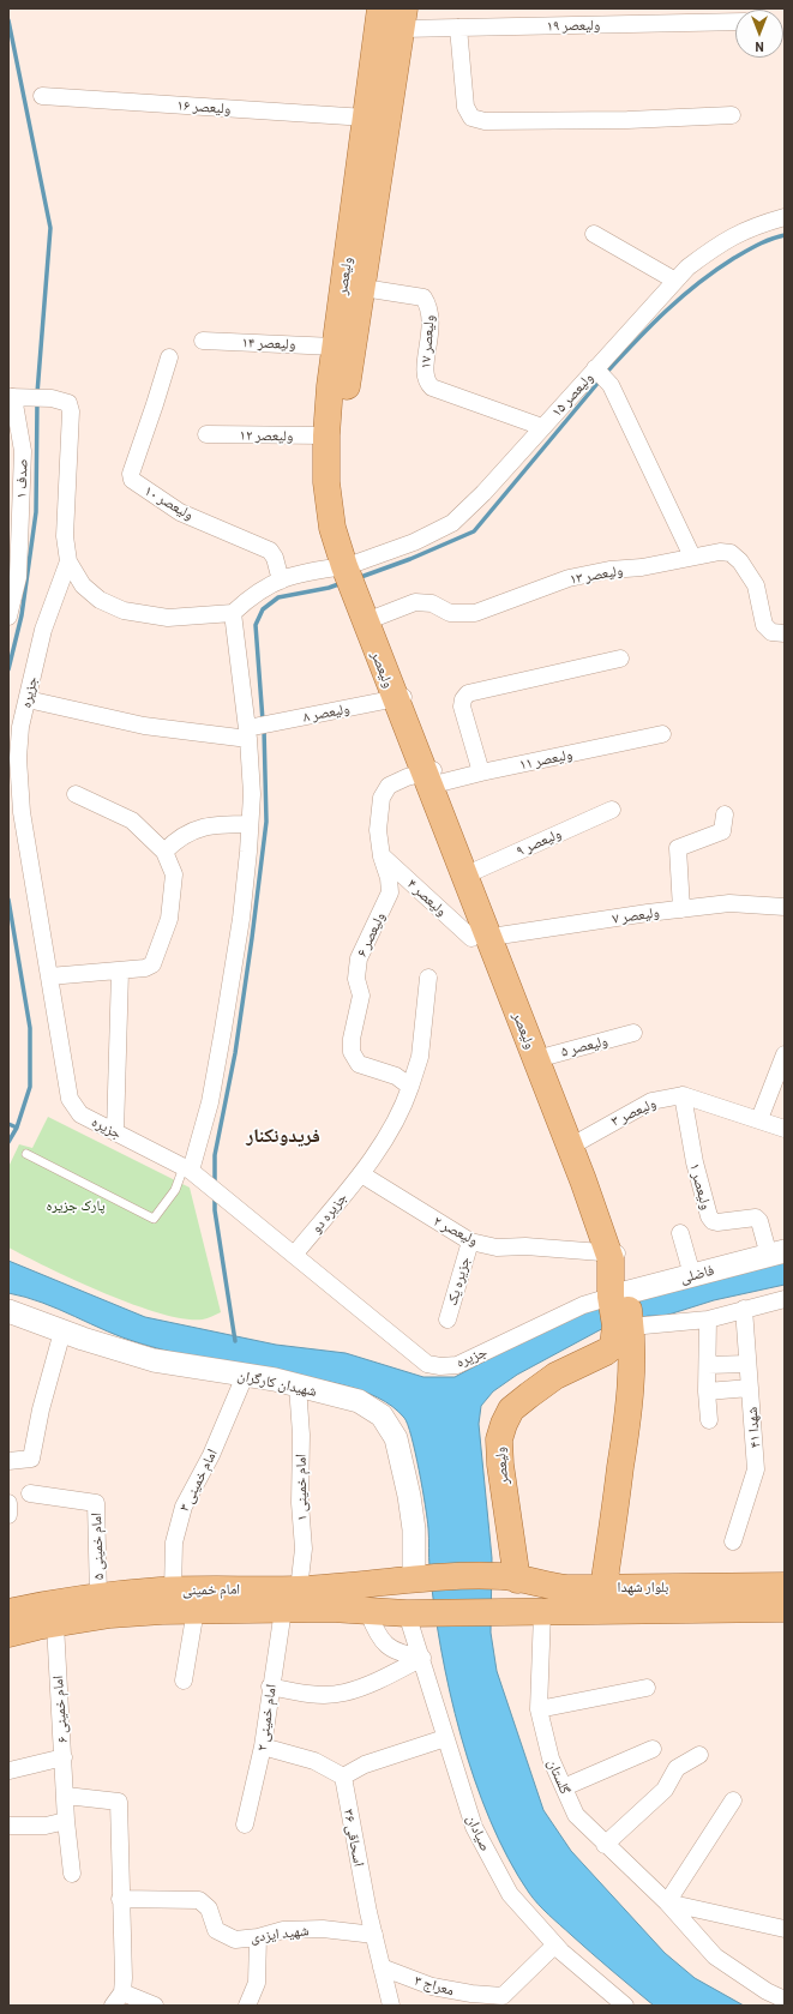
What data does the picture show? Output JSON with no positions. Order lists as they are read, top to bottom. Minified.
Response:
{"streets":{"main road":["ولیعصر","بلوار شهدا","امام خمینی"],"street":["ولیعصر ۱۹","ولیعصر ۱۶","ولیعصر ۱۷","ولیعصر ۱۴","ولیعصر ۱۵","ولیعصر ۱۲","صدف ۱","ولیعصر ۱۰","ولیعصر ۱۳","جزیره","ولیعصر ۸","ولیعصر ۱۱","ولیعصر ۹","ولیعصر ۴","ولیعصر ۷","ولیعصر ۶","ولیعصر ۵","ولیعصر ۳","ولیعصر ۱","جزیره دو","ولیعصر ۲","فاضلی","جزیره یک","شهیدان کارگران","شهدا ۴۱","امام خمینی ۳","امام خمینی ۱","امام خمینی ۵","امام خمینی ۶","امام خمینی ۲","گلستان","صیادان","اسحاقی ۳۶","شهید ایزدی","معراج ۳"]},"crossings":[["ولیعصر ۱۹","ولیعصر"],["ولیعصر ۱۶","ولیعصر"],["ولیعصر","ولیعصر ۱۷"],["ولیعصر","ولیعصر ۱۴"],["ولیعصر","ولیعصر ۱۵"],["ولیعصر","ولیعصر ۱۲"],["ولیعصر","ولیعصر ۱۳"],["ولیعصر","جزیره"],["ولیعصر","ولیعصر ۸"],["ولیعصر","ولیعصر ۱۱"],["ولیعصر","ولیعصر ۹"],["ولیعصر","ولیعصر ۴"],["ولیعصر","ولیعصر ۷"],["ولیعصر","ولیعصر ۶"],["ولیعصر","ولیعصر ۵"],["ولیعصر","ولیعصر ۳"],["ولیعصر","ولیعصر ۲"],["ولیعصر","فاضلی"],["ولیعصر","بلوار شهدا"],["ولیعصر ۱۷","ولیعصر ۱۵"],["جزیره","ولیعصر ۸"],["جزیره","جزیره دو"],["جزیره","فاضلی"],["ولیعصر ۱۱","ولیعصر ۶"],["ولیعصر ۴","ولیعصر ۷"],["ولیعصر ۴","ولیعصر ۶"],["ولیعصر ۳","ولیعصر ۱"],["ولیعصر ۱","فاضلی"],["جزیره دو","ولیعصر ۲"],["ولیعصر ۲","جزیره یک"],["شهیدان کارگران","امام خمینی ۳"],["شهیدان کارگران","امام خمینی ۱"],["شهیدان کارگران","بلوار شهدا"],["شهیدان کارگران","امام خمینی"],["امام خمینی ۳","امام خمینی"],["امام خمینی ۱","امام خمینی"],["امام خمینی ۵","امام خمینی"],["بلوار شهدا","امام خمینی"],["بلوار شهدا","گلستان"],["بلوار شهدا","صیادان"],["امام خمینی","امام خمینی ۶"],["امام خمینی","امام خمینی ۲"],["امام خمینی","صیادان"],["صیادان","معراج ۳"],["اسحاقی ۳۶","شهید ایزدی"],["اسحاقی ۳۶","معراج ۳"]],"districts":["فریدونکنار"],"parks":["پارک جزیره"],"north":"bottom"}
